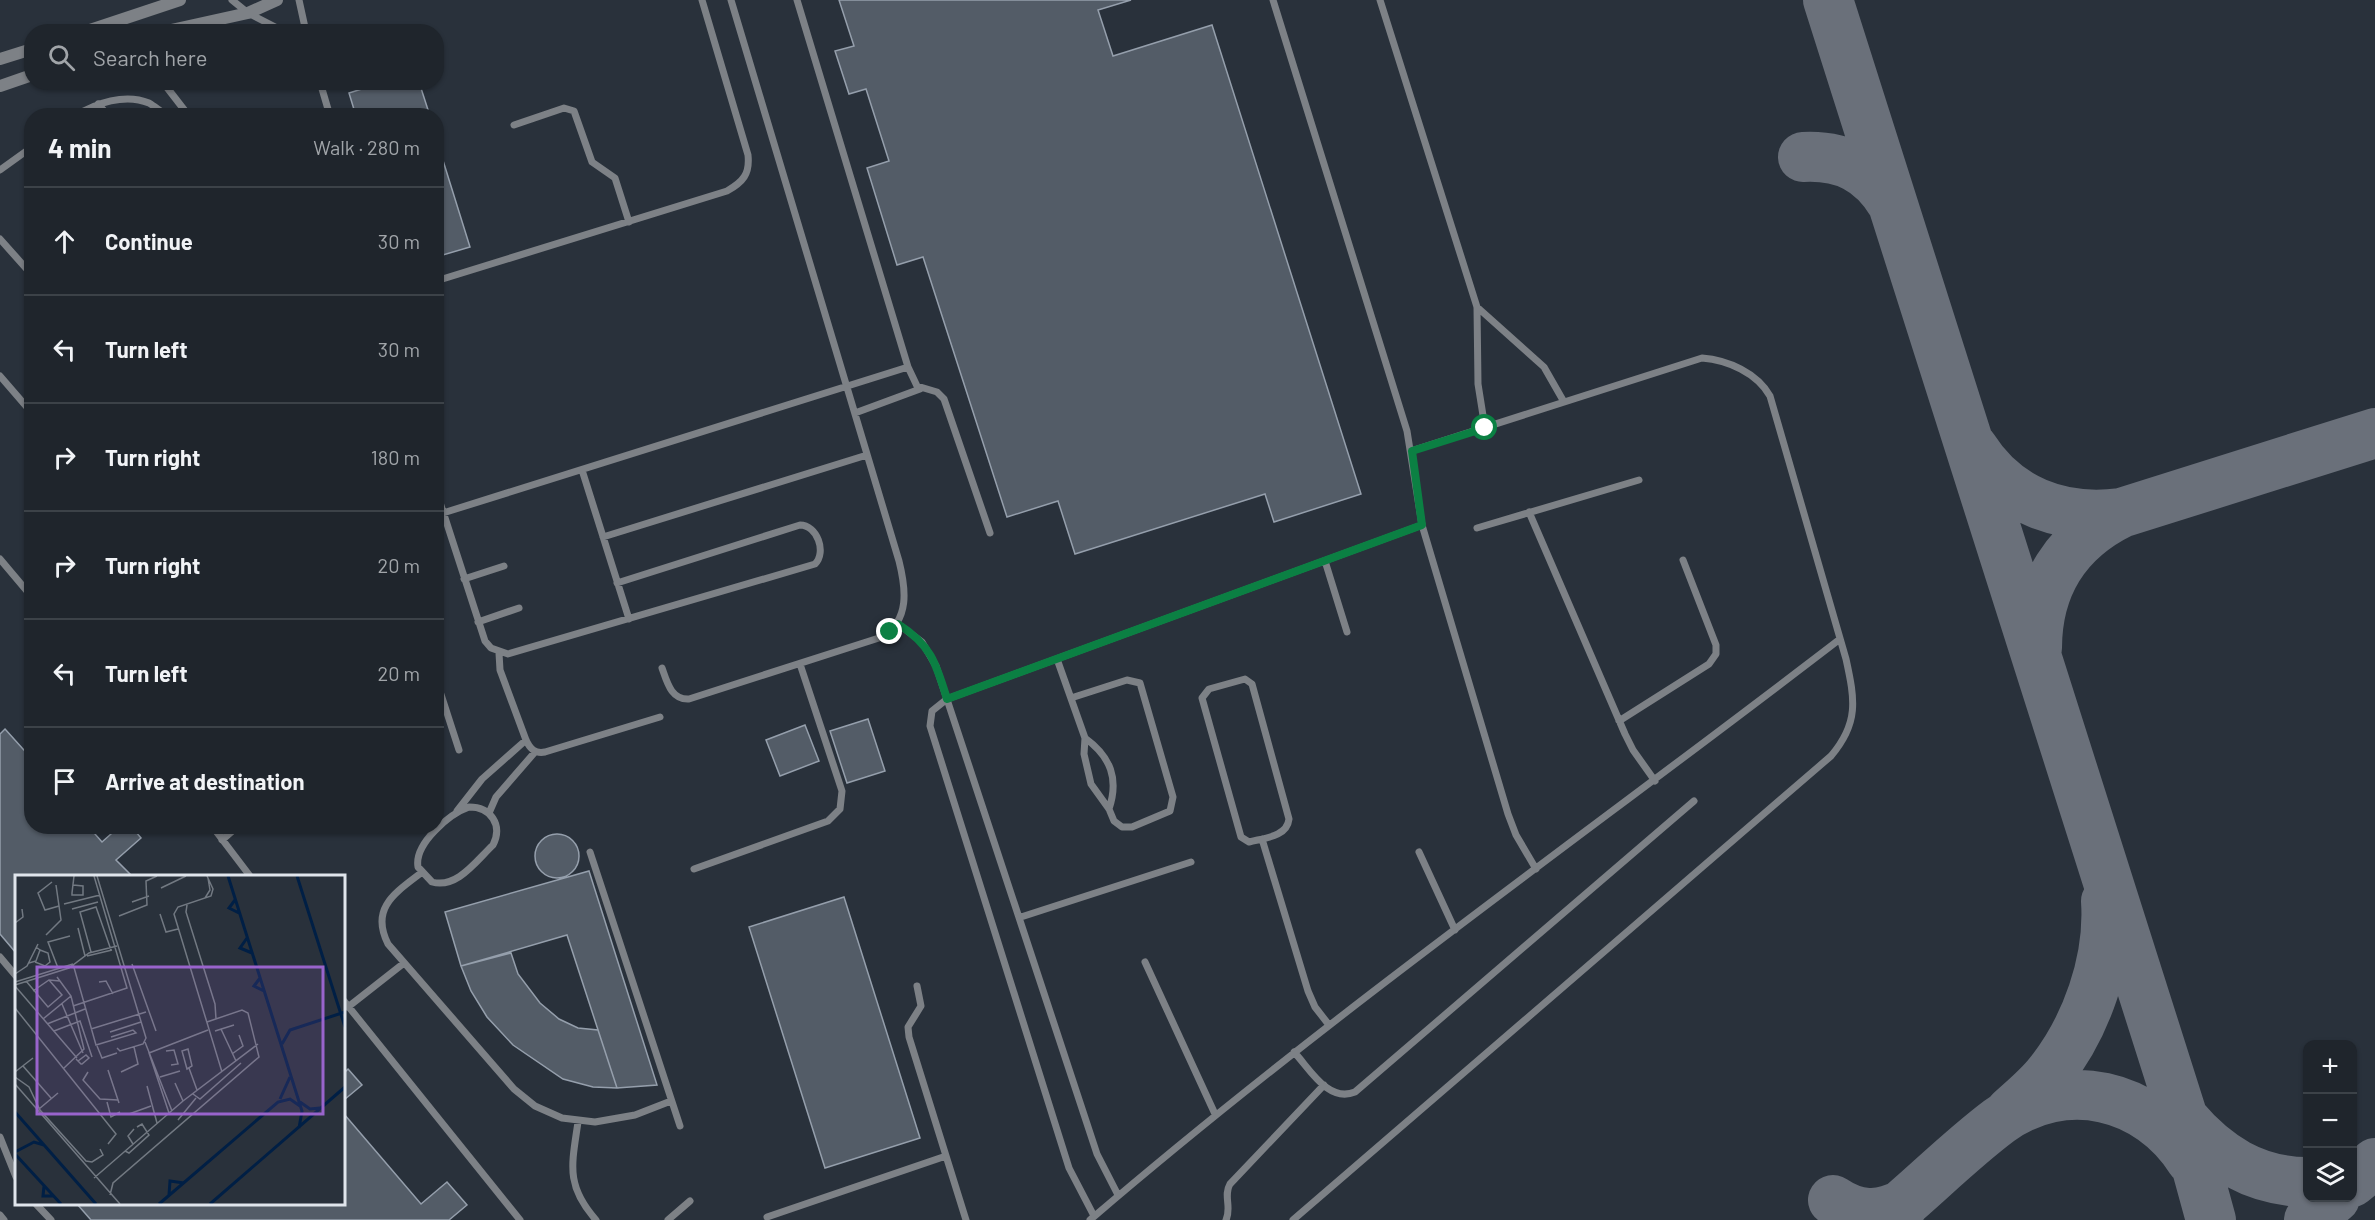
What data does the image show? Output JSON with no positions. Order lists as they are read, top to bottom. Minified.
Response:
{"page":{"search":"Search here","heading":["4 min","Walk · 280 m"],"list":[["Continue","30 m"],["Turn left","30 m"],["Turn right","180 m"],["Turn right","20 m"],["Turn left","20 m"],"Arrive at destination"],"map_buttons":["+","−"]}}
